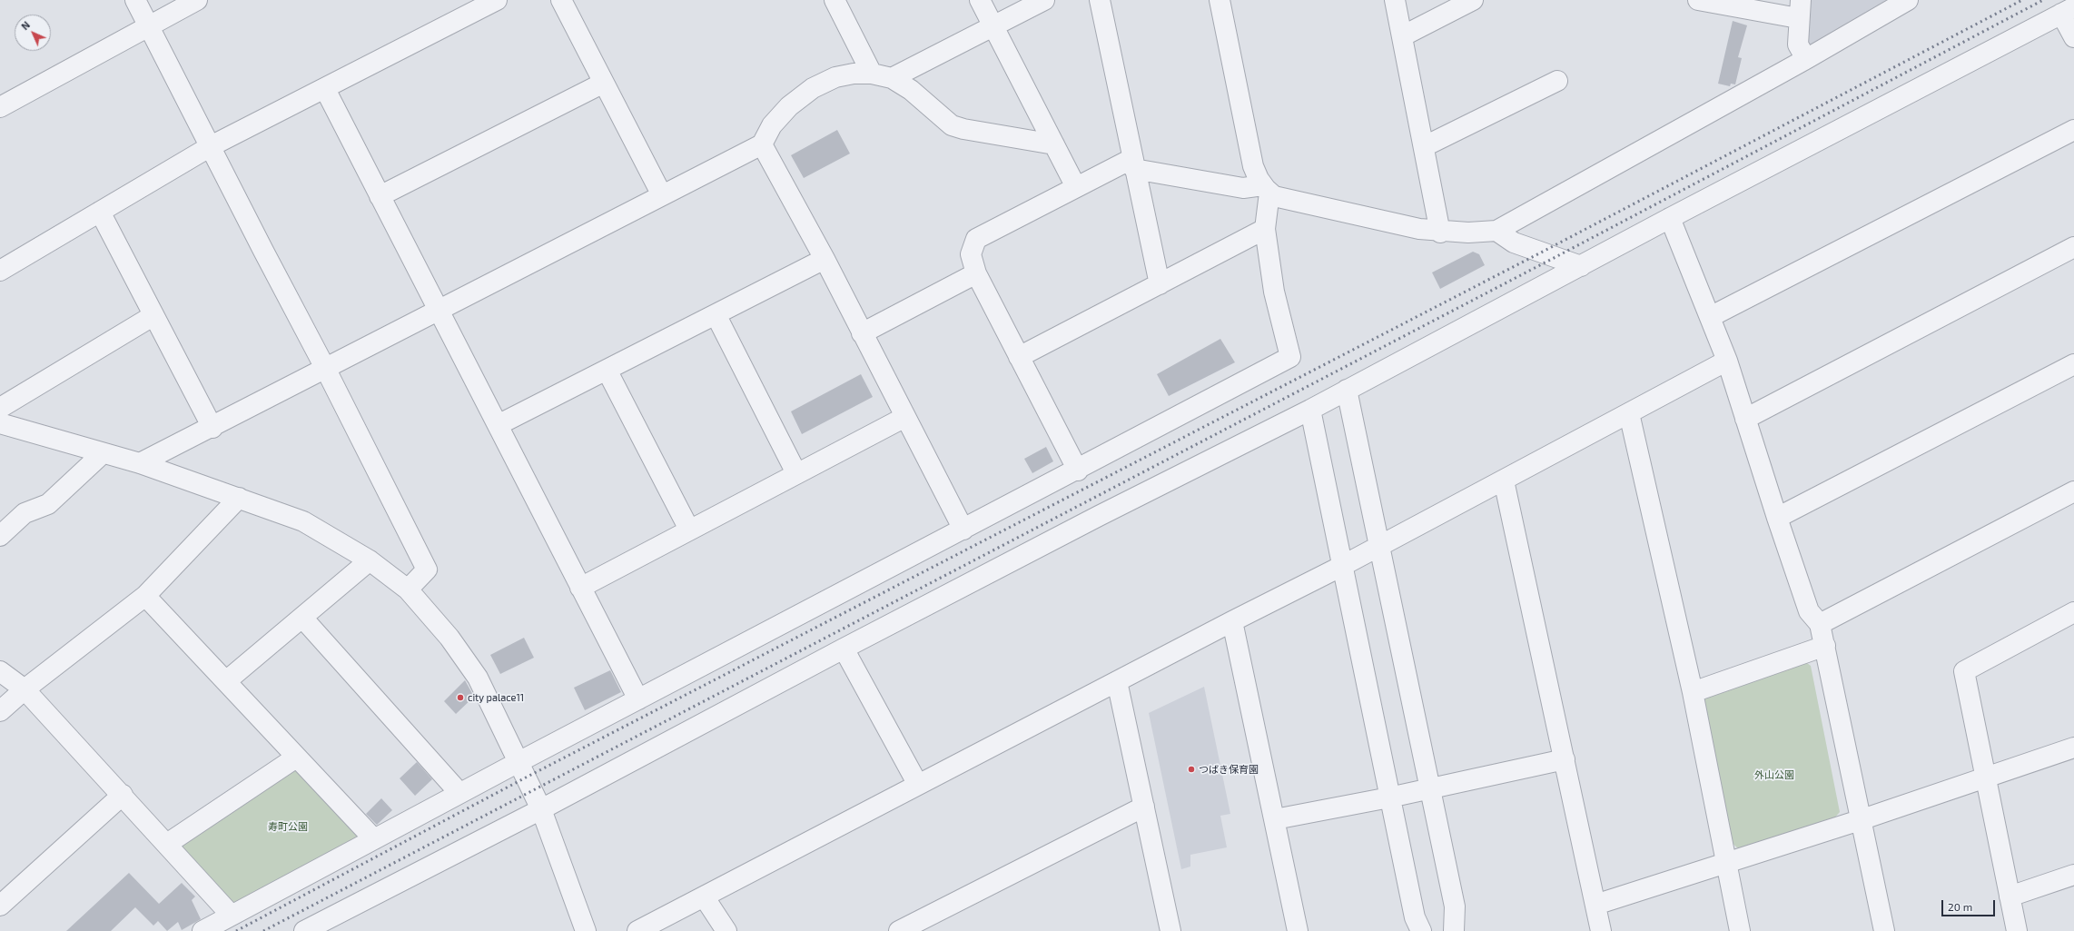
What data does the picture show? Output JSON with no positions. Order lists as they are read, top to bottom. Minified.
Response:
{"parks":["外山公園","寿町公園"],"places":["city palace11","つばき保育園"],"scale_bar":"20 m","north":"top left"}
